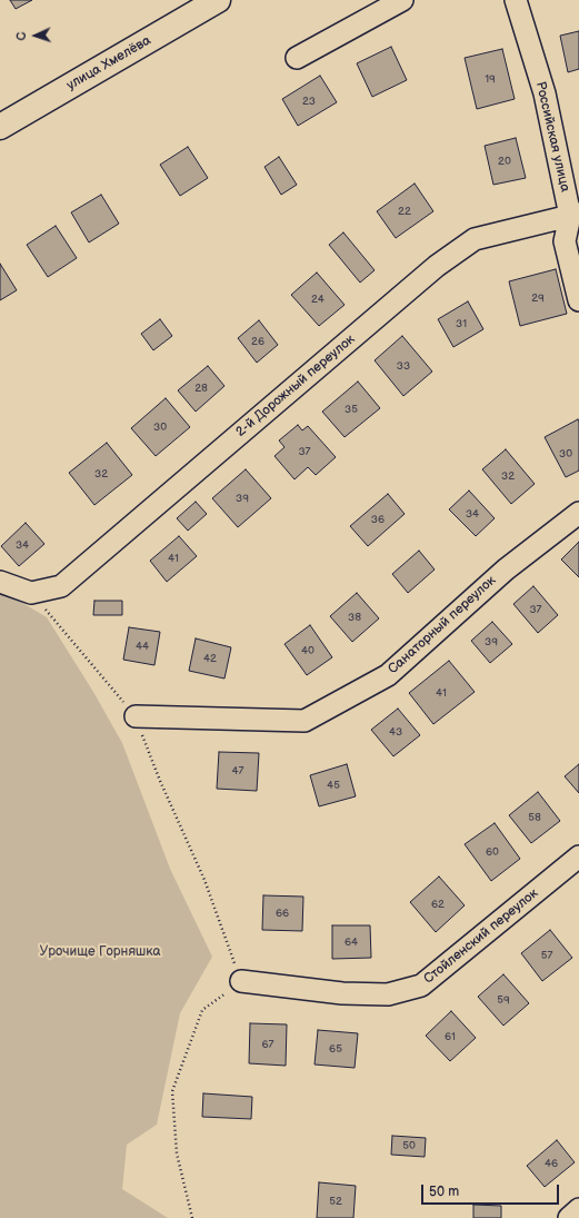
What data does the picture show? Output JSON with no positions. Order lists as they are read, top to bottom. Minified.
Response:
{"streets":{"main road":["улица Хмелёва"],"street":["Российская улица","2-й Дорожный переулок","Санаторный переулок","Стойленский переулок"]},"crossings":[["Российская улица","2-й Дорожный переулок"]],"parks":["Урочище Горняшка"],"house_numbers":["19","23","20","22","29","24","31","26","33","28","35","30","37","30","32","32","39","34","36","34","41","37","38","39","44","40","42","41","43","47","45","58","60","62","66","64","57","59","61","67","65","50","46","52"],"scale_bar":"50 m","north":"left"}
